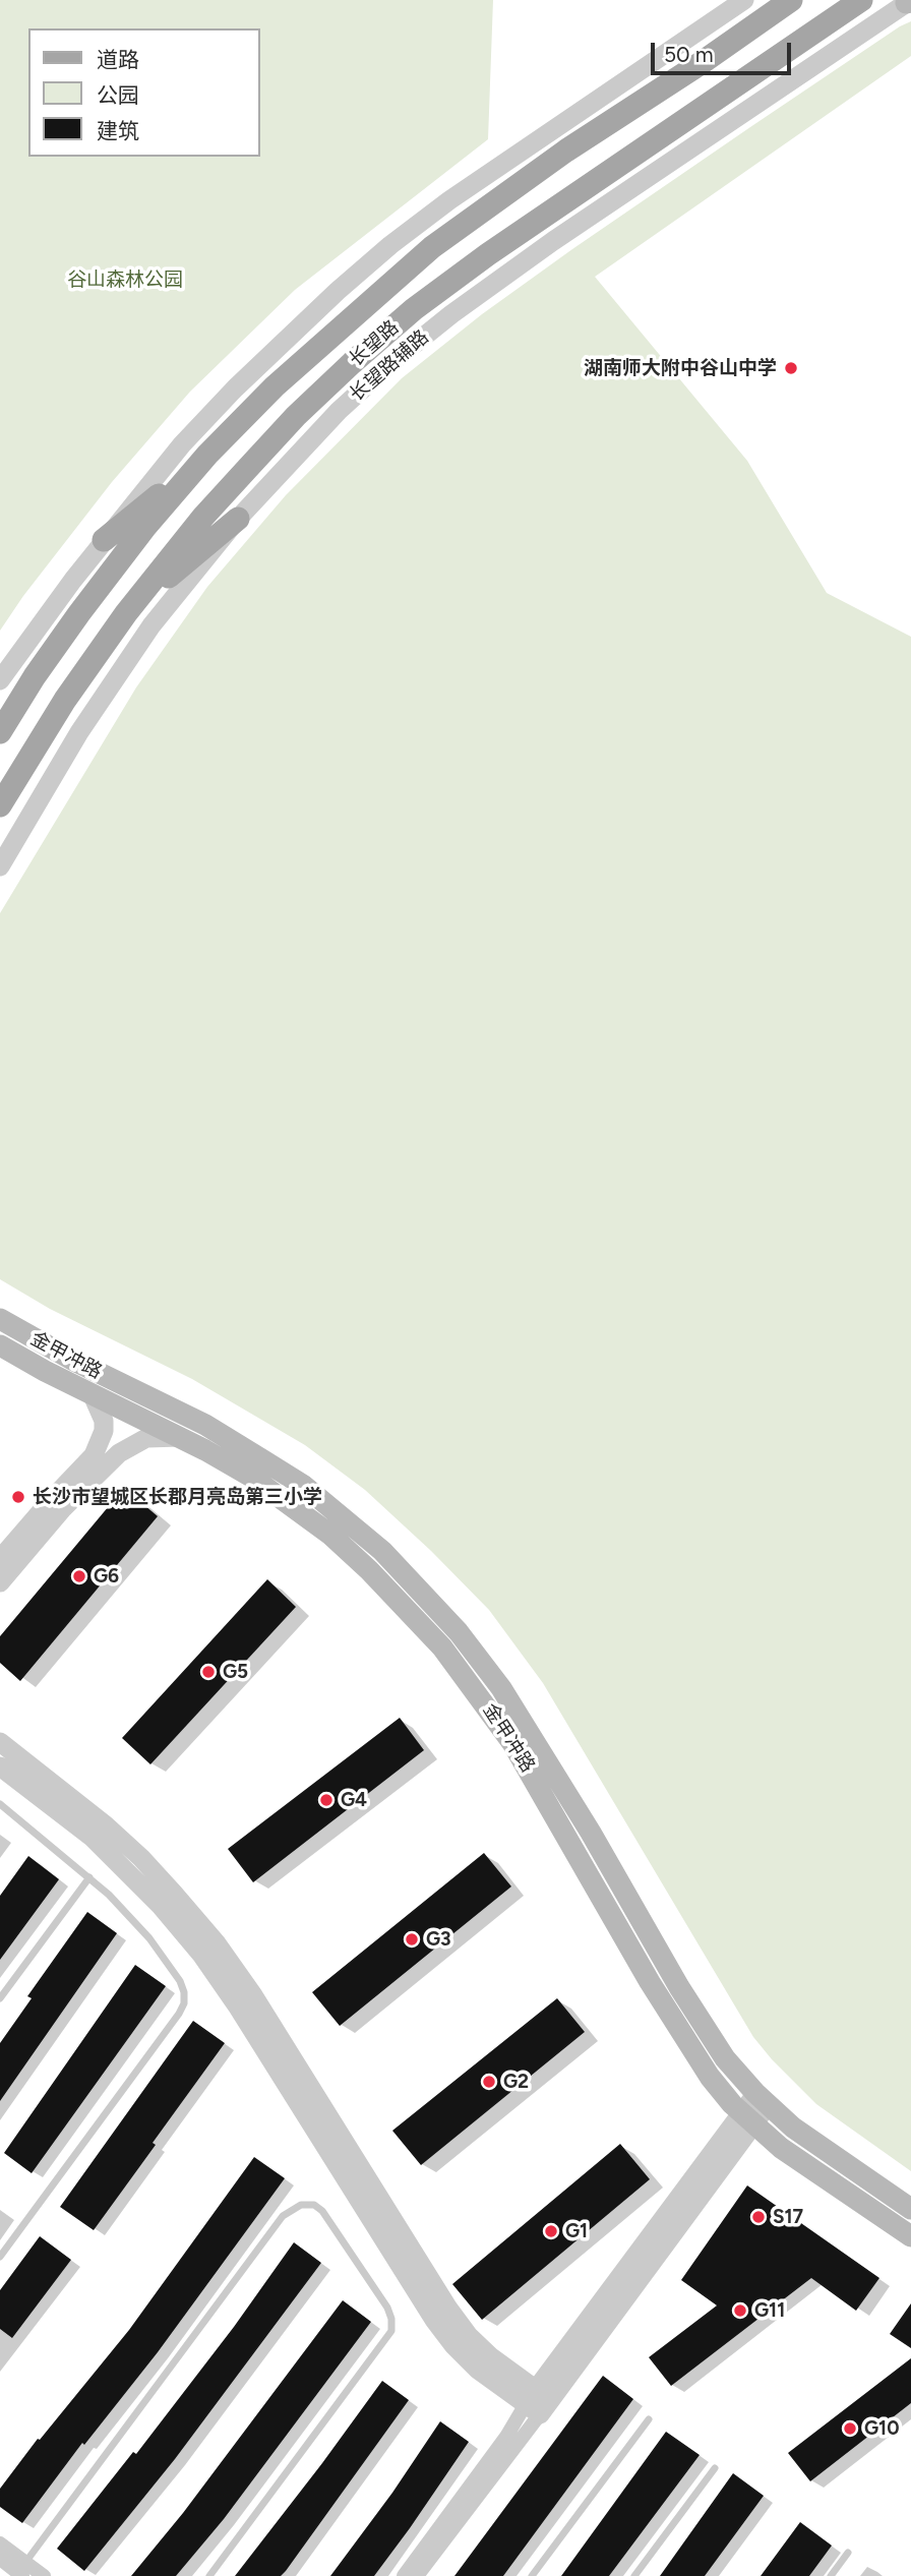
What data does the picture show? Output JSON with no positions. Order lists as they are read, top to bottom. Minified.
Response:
{"streets":{"main road":["长望路","金甲冲路"],"street":["长望路辅路"]},"parks":["谷山森林公园"],"places":["湖南师大附中谷山中学","长沙市望城区长郡月亮岛第三小学","G6","G5","G4","G3","G2","S17","G1","G11","G10"],"legend":["道路","公园","建筑"],"scale_bar":"50 m"}
